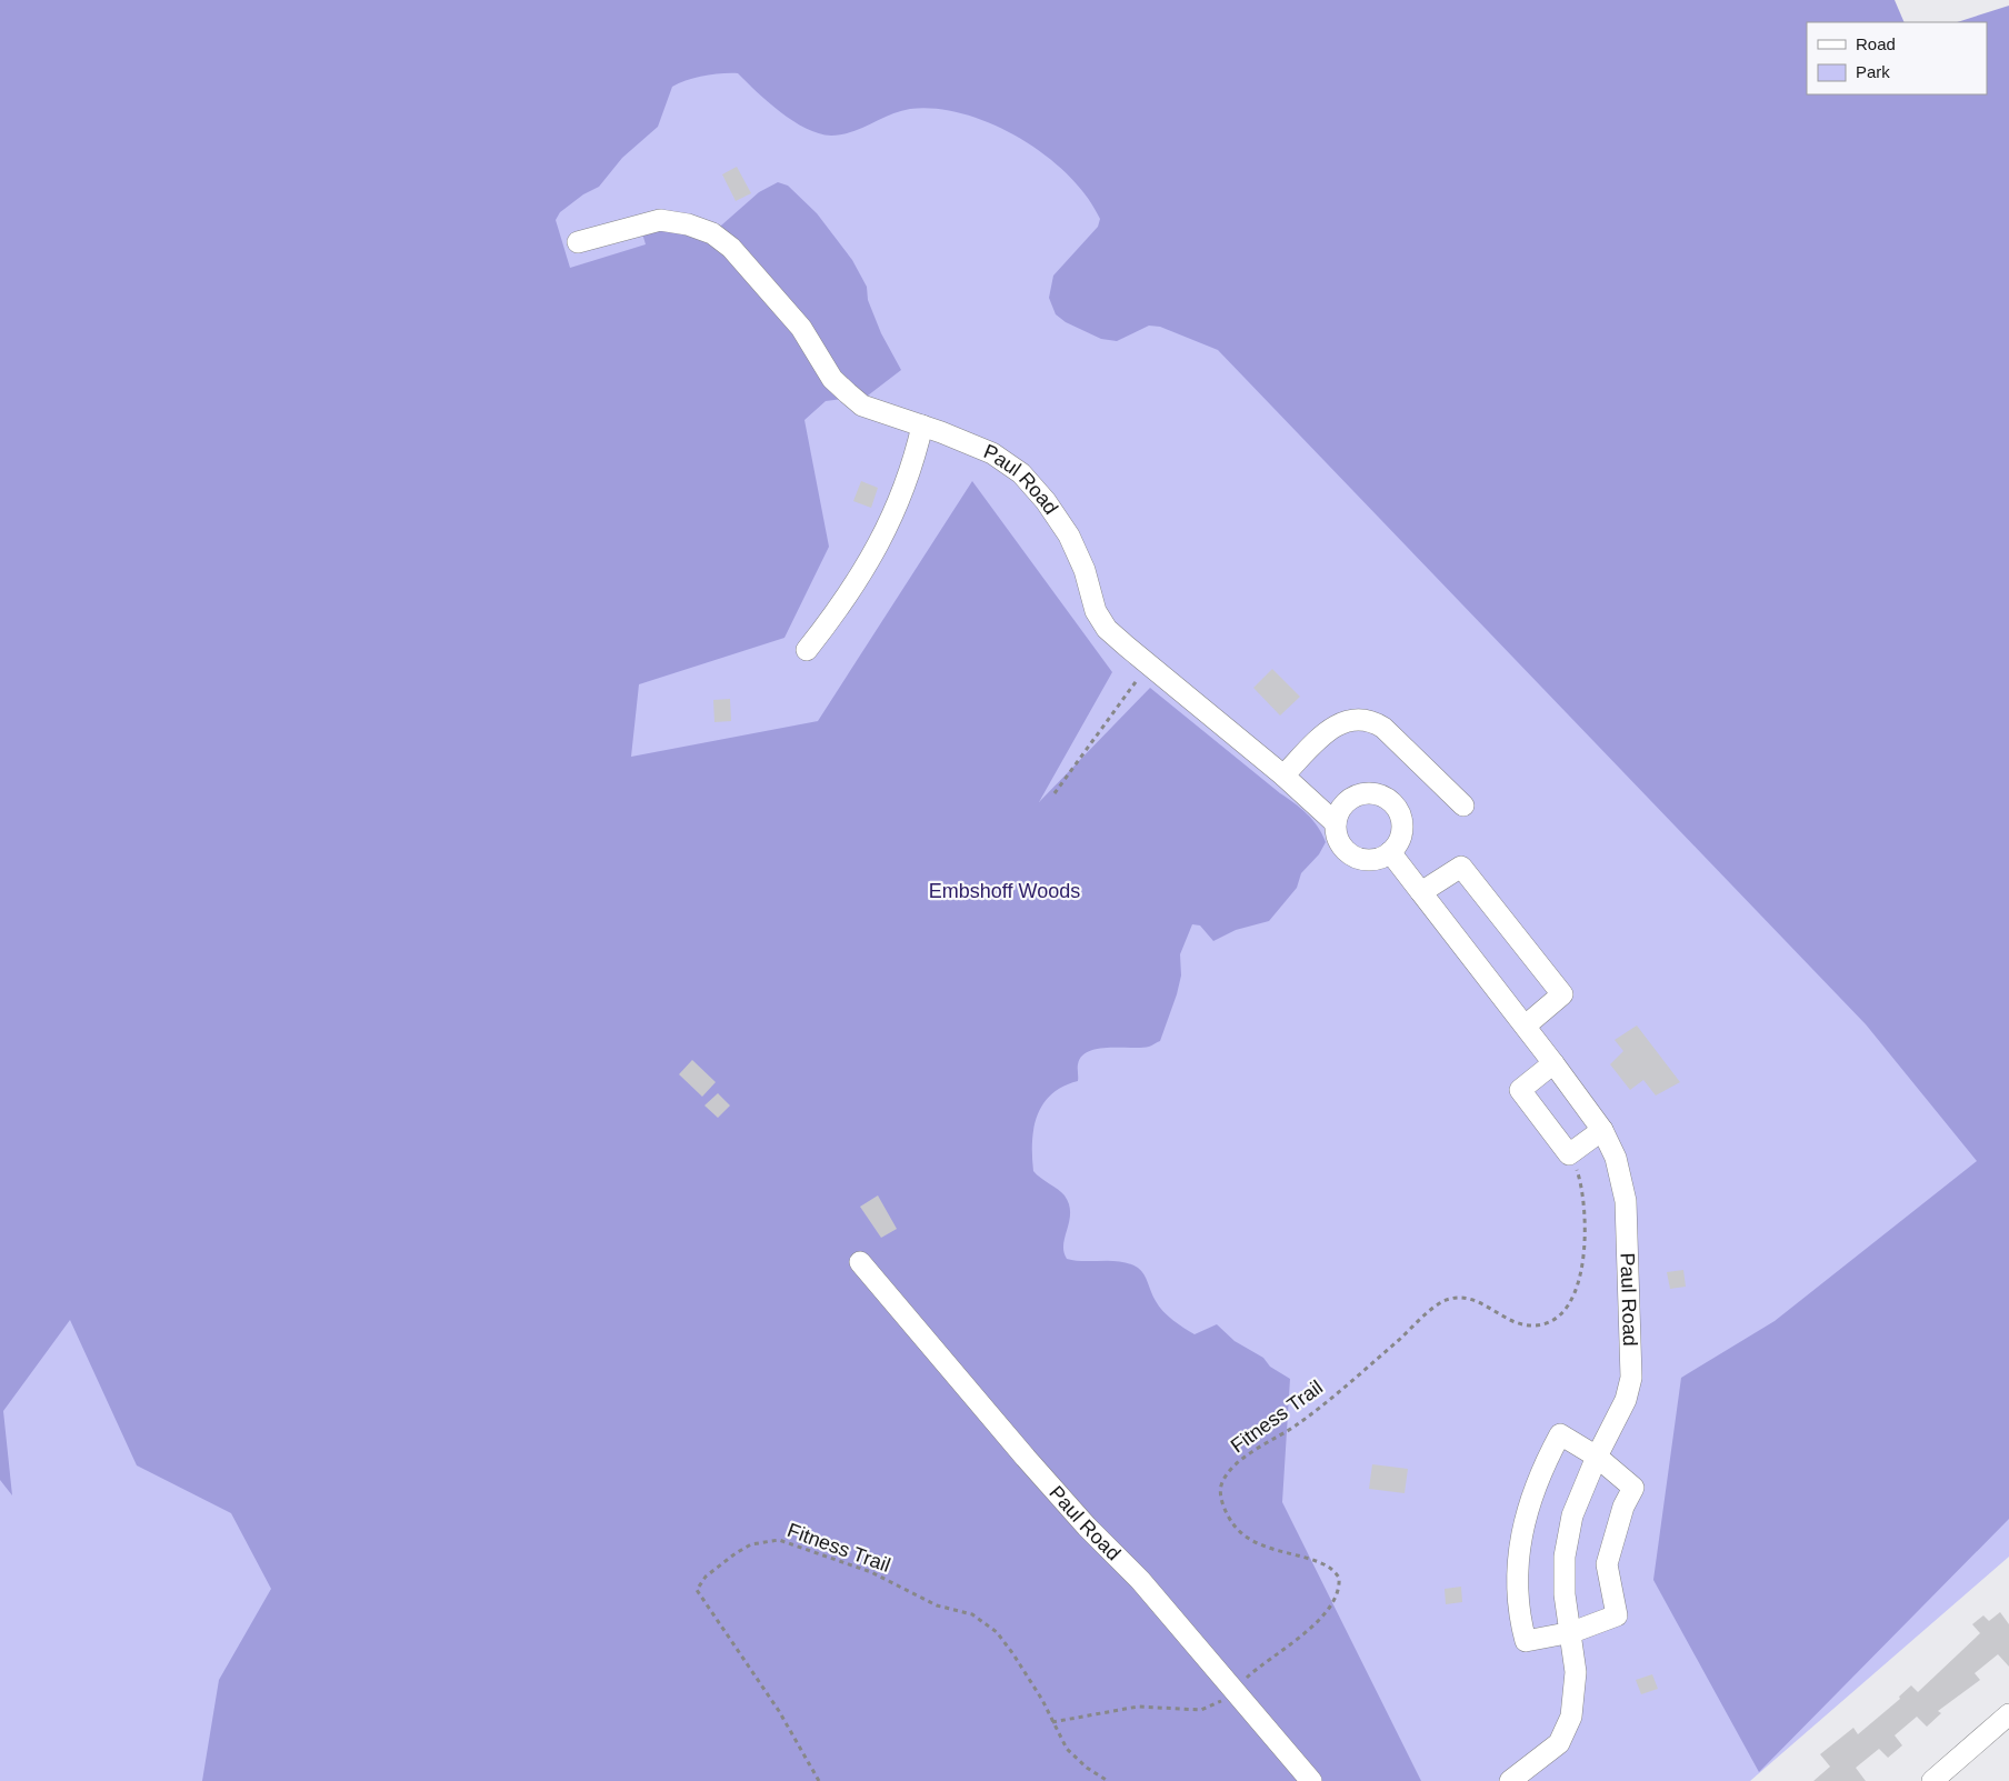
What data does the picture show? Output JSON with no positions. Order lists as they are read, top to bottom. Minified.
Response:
{"streets":{"street":["Paul Road"],"path":["Fitness Trail"]},"crossings":[["Paul Road","Fitness Trail"]],"parks":["Embshoff Woods"],"legend":["Road","Park"]}
